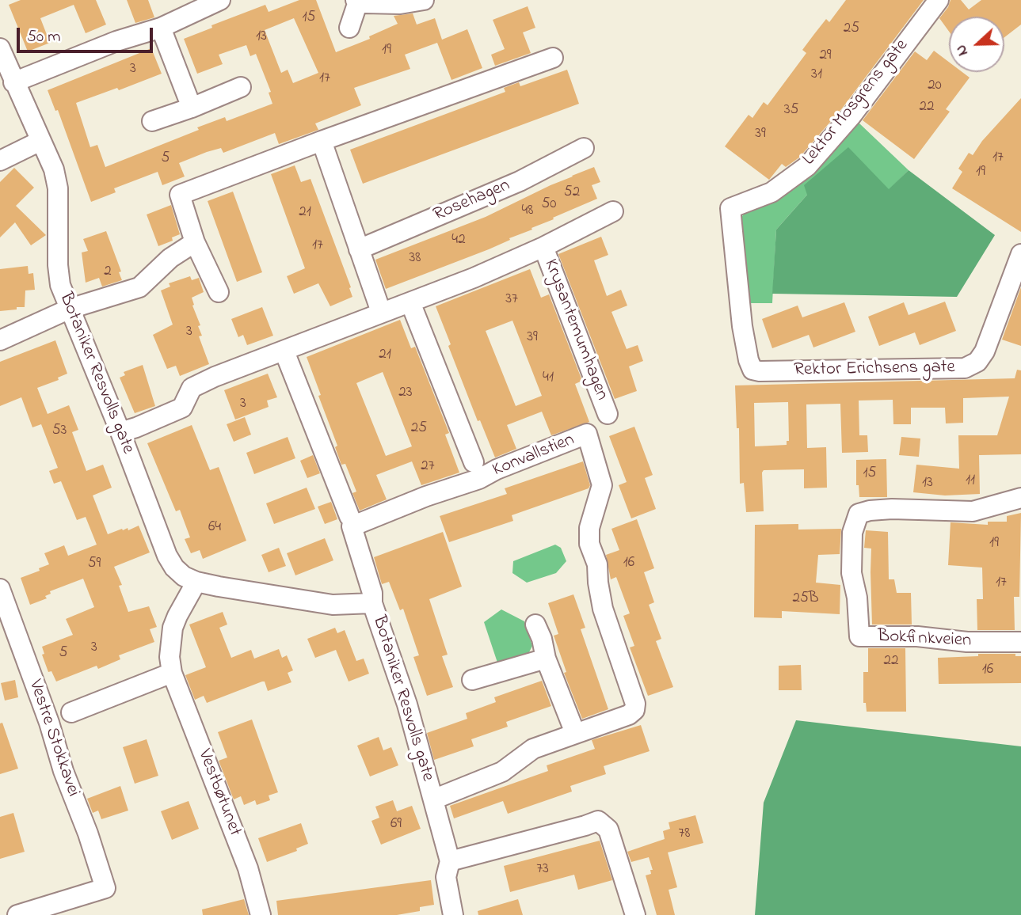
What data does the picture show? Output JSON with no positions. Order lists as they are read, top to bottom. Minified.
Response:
{"streets":{"street":["Lektor Mosgrens gate","Rosehagen","Krysantemumhagen","Rektor Erichsens gate","Botaniker Resvolls gate","Konvallstien","Bokfinkveien","Vestre Stokkavei","Vestbøtunet"]},"crossings":[["Lektor Mosgrens gate","Rektor Erichsens gate"],["Krysantemumhagen","Botaniker Resvolls gate"],["Botaniker Resvolls gate","Konvallstien"],["Botaniker Resvolls gate","Vestbøtunet"]],"house_numbers":["15","25","13","19","29","3","31","17","20","22","35","39","17","5","19","52","50","48","21","42","17","38","2","37","3","39","21","41","23","3","25","53","27","15","11","13","64","19","16","59","17","25B","3","5","22","16","69","78","73"],"scale_bar":"50 m","north":"left"}
